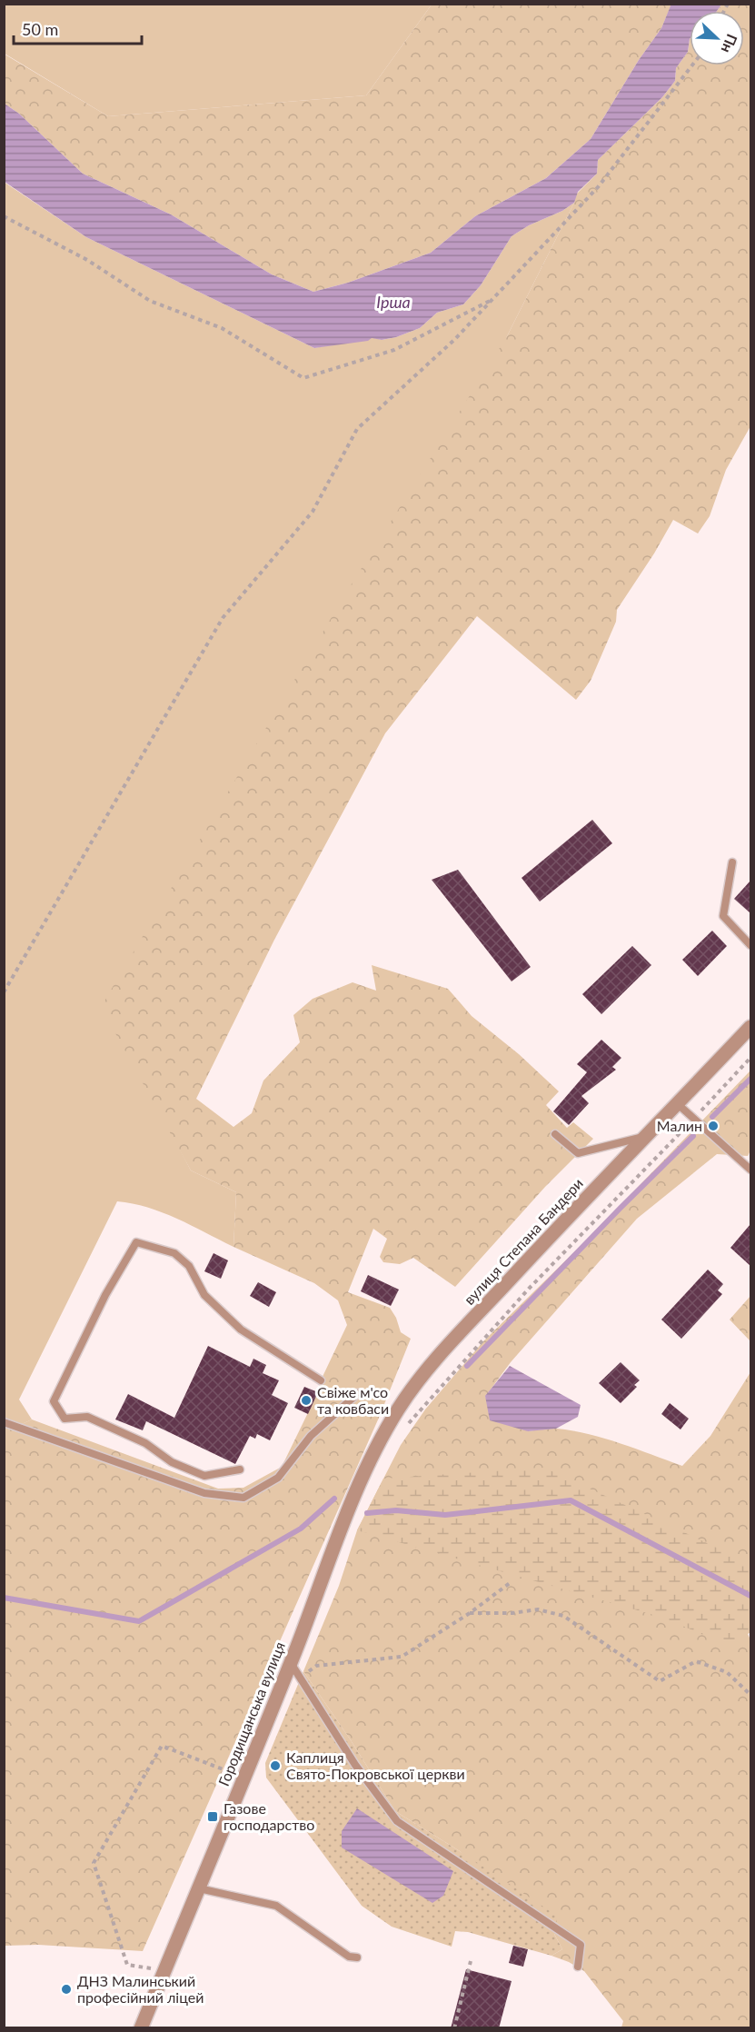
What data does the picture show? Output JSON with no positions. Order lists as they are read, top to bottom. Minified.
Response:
{"streets":{"street":["вулиця Степана Бандери","Городищанська вулиця"]},"crossings":[["вулиця Степана Бандери","Городищанська вулиця"]],"water":["Ірша"],"places":{"other":["Малин","Свіже м'со та ковбаси","Каплиця Свято-Покровської церкви","ДНЗ Малинський професійний ліцей"],"transit":["Газове господарство"]},"scale_bar":"50 m","north":"bottom right"}
